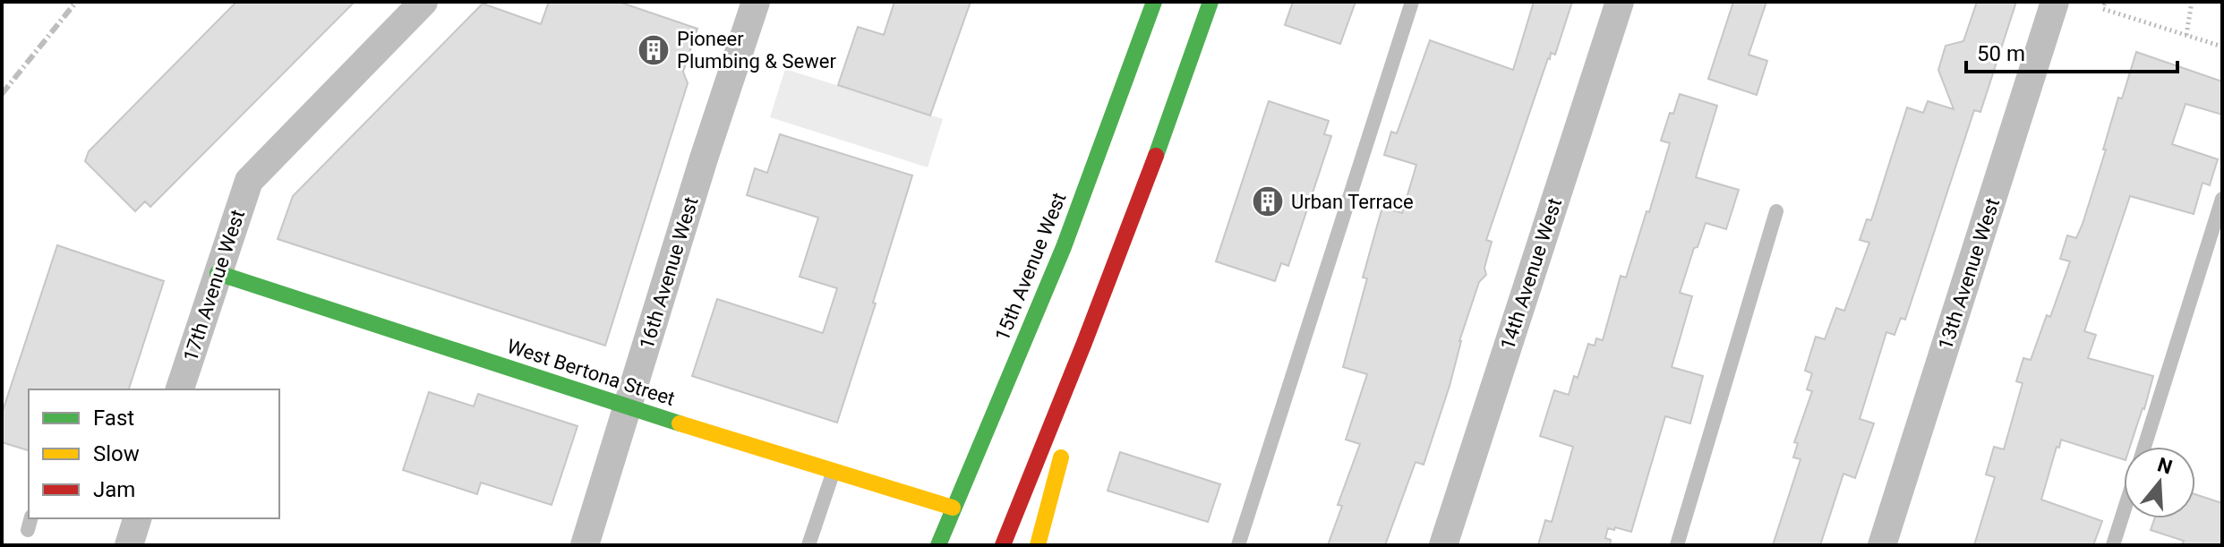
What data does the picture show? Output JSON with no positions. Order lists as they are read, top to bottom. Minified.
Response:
{"streets":{"main road":["15th Avenue West","West Bertona Street"],"street":["16th Avenue West","14th Avenue West","13th Avenue West","17th Avenue West"]},"crossings":[["15th Avenue West","West Bertona Street"],["16th Avenue West","West Bertona Street"],["17th Avenue West","West Bertona Street"]],"places":{"building":["Pioneer Plumbing & Sewer","Urban Terrace"]},"legend":["Fast","Slow","Jam"],"scale_bar":"50 m","north":"top"}
